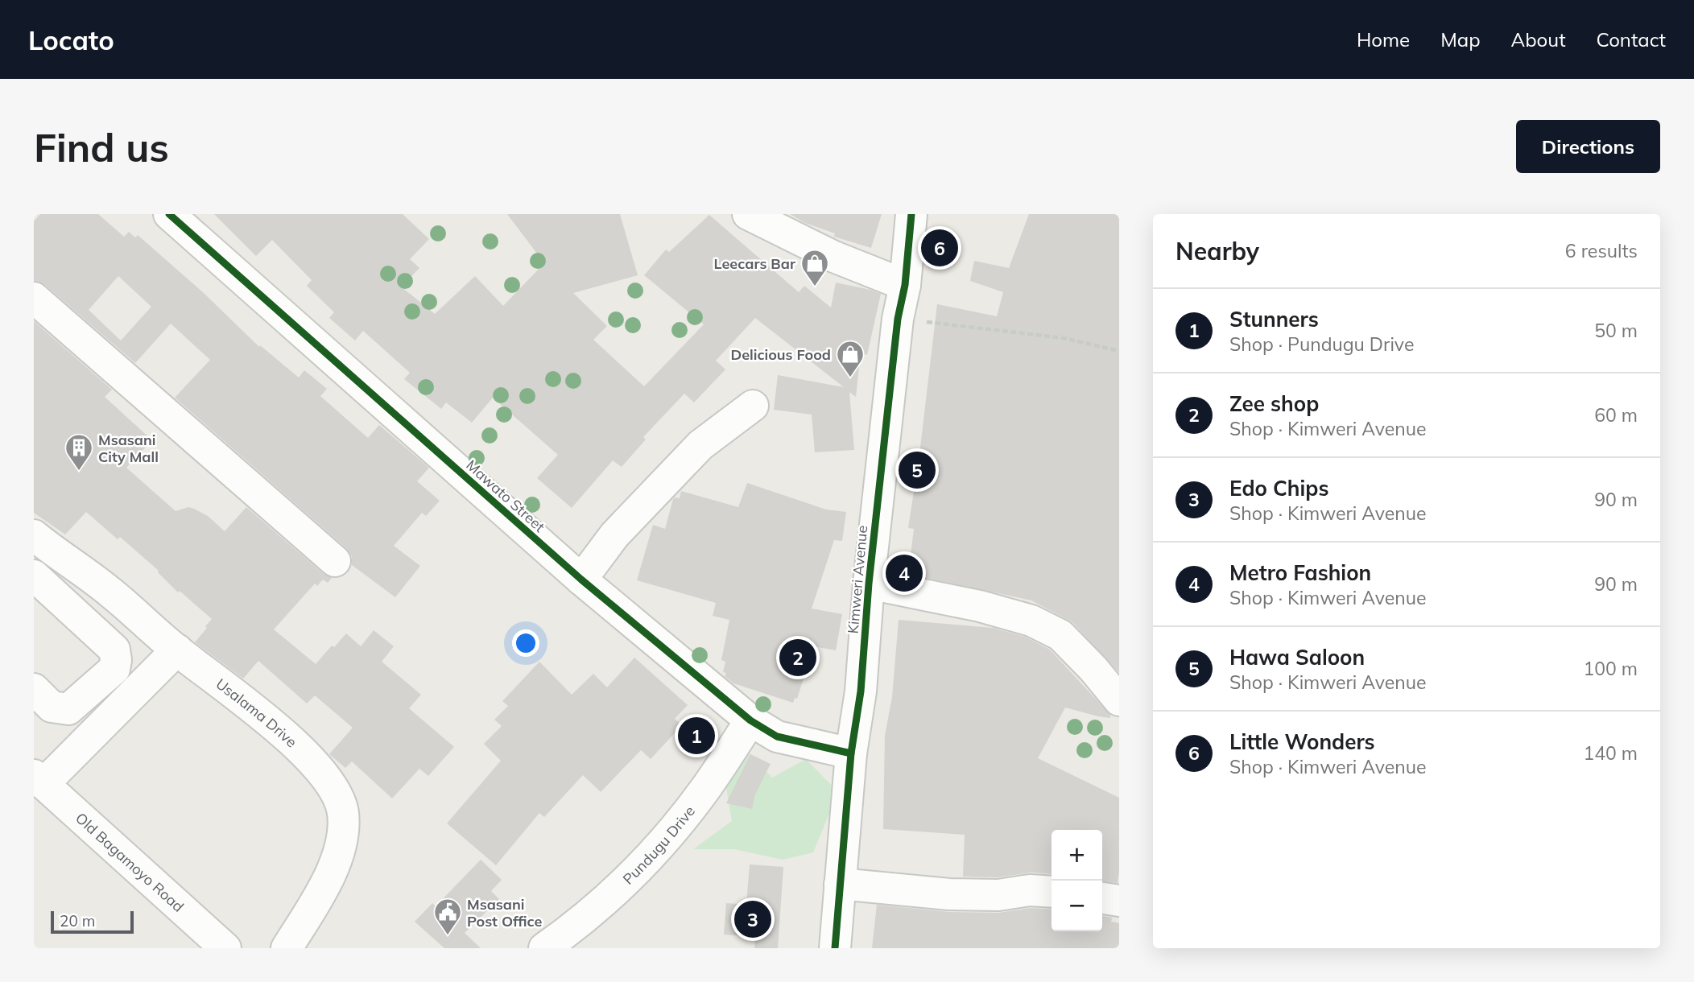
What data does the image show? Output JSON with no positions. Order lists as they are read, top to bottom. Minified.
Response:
{"streets":{"street":["Mawato Street","Kimweri Avenue","Usalama Drive","Pundugu Drive","Old Bagamoyo Road"]},"crossings":[["Mawato Street","Kimweri Avenue"],["Mawato Street","Pundugu Drive"]],"places":{"shop":["Leecars Bar","Delicious Food"],"building":["Msasani City Mall"],"public building":["Msasani Post Office"]},"scale_bar":"20 m","page":{"header":"Locato","nav":["Home","Map","About","Contact"],"buttons":"Directions","title":"Find us","heading":["Nearby","6 results"],"pins":["6","5","4","2","1","3"],"list":[{"mark":"1","name":"Stunners","note":"Shop · Pundugu Drive","value":"50 m"},{"mark":"2","name":"Zee shop","note":"Shop · Kimweri Avenue","value":"60 m"},{"mark":"3","name":"Edo Chips","note":"Shop · Kimweri Avenue","value":"90 m"},{"mark":"4","name":"Metro Fashion","note":"Shop · Kimweri Avenue","value":"90 m"},{"mark":"5","name":"Hawa Saloon","note":"Shop · Kimweri Avenue","value":"100 m"},{"mark":"6","name":"Little Wonders","note":"Shop · Kimweri Avenue","value":"140 m"}],"map_buttons":["+","−"],"scale":"20 m"}}
